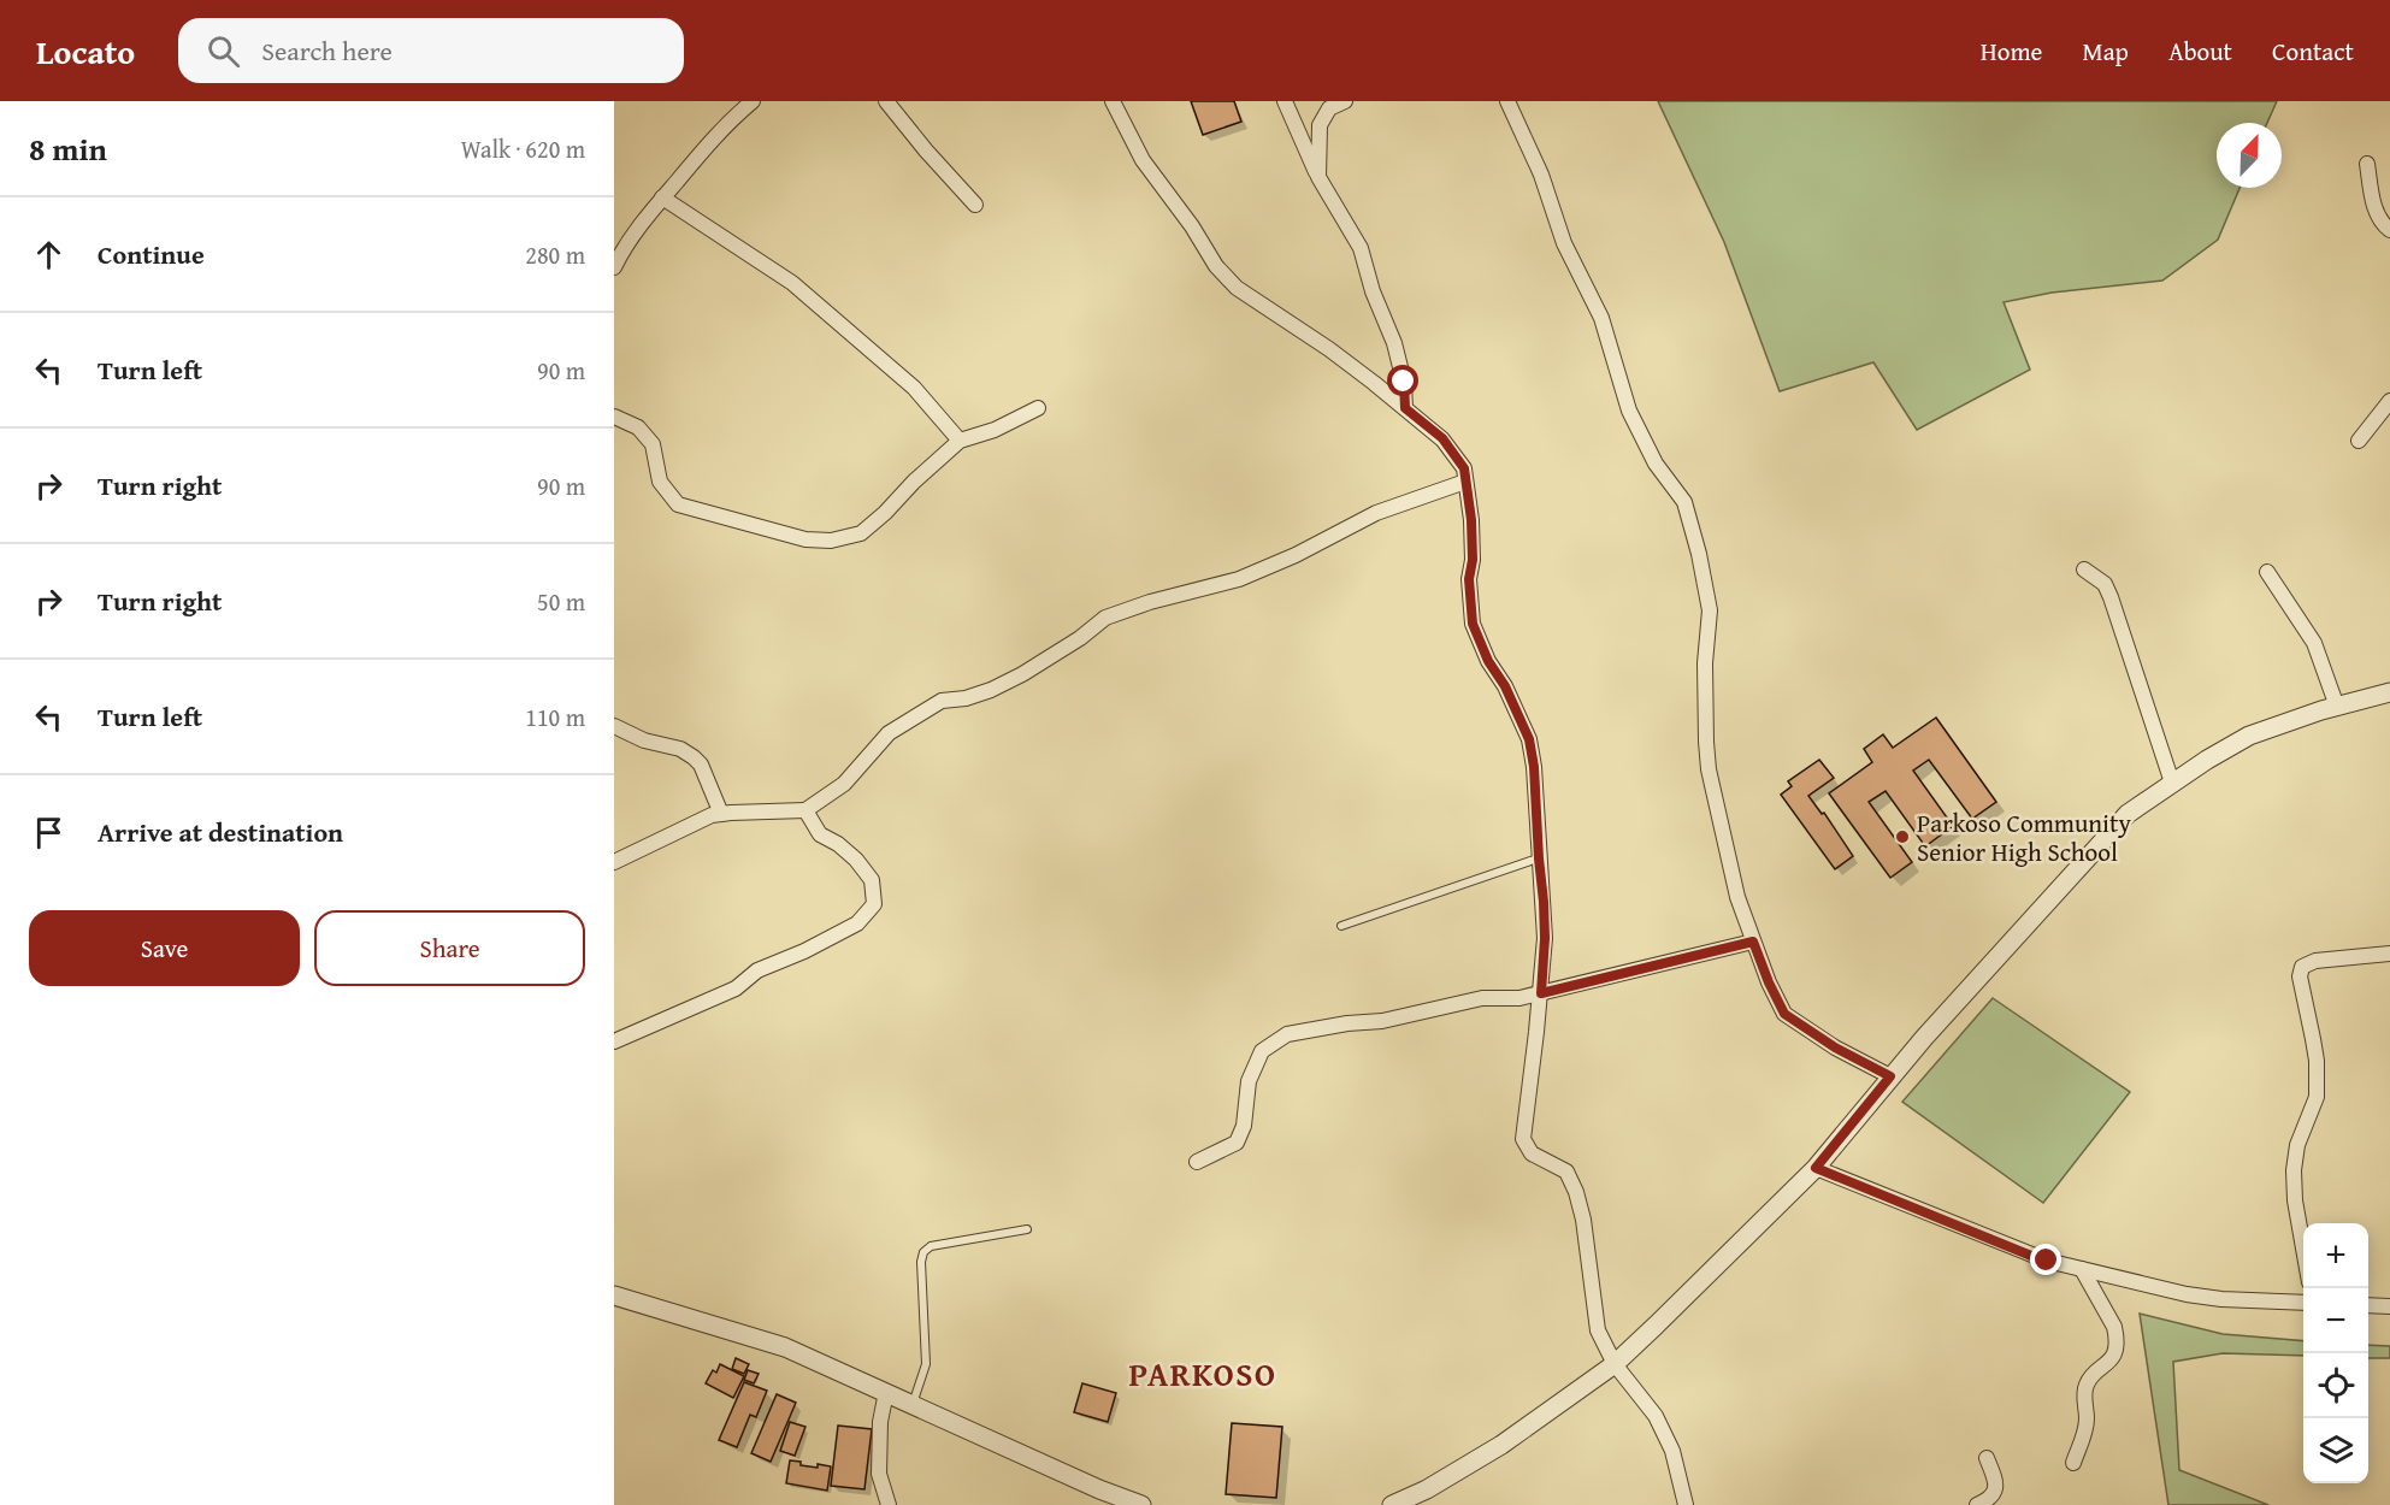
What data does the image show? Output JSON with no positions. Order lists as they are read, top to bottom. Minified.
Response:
{"districts":["PARKOSO"],"places":["Parkoso Community Senior High School"],"north":"top right","page":{"header":"Locato","search":"Search here","nav":["Home","Map","About","Contact"],"heading":["8 min","Walk · 620 m"],"list":[["Continue","280 m"],["Turn left","90 m"],["Turn right","90 m"],["Turn right","50 m"],["Turn left","110 m"],"Arrive at destination"],"buttons":["Save","Share"],"map_buttons":["+","−"]}}
